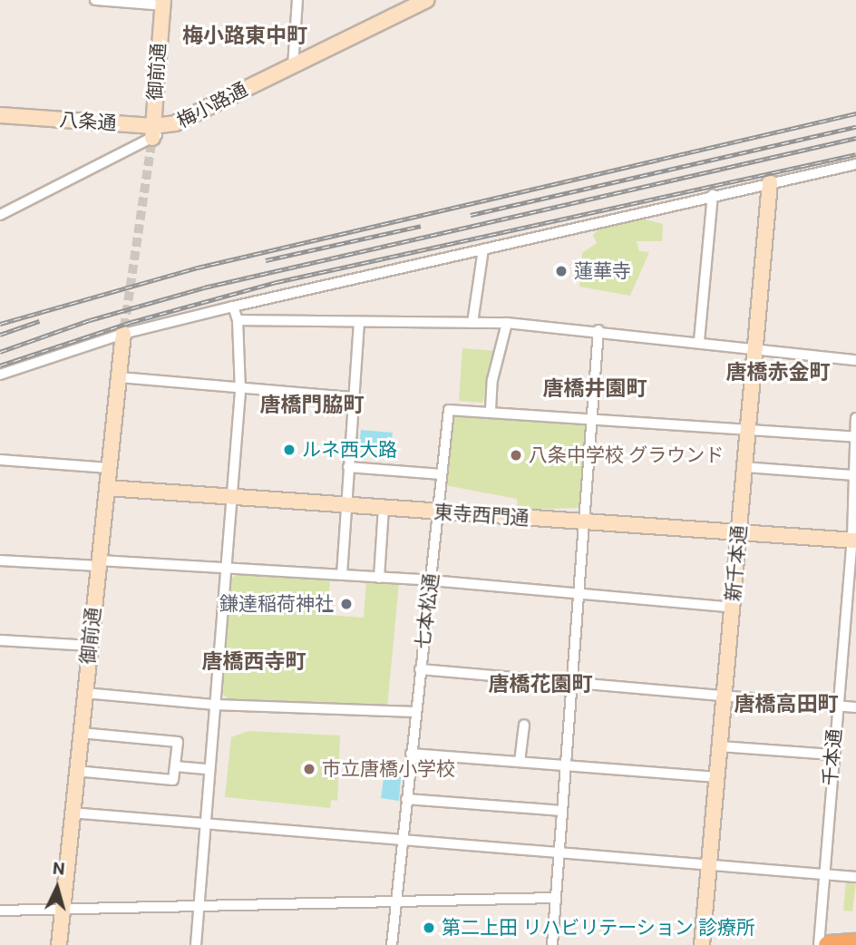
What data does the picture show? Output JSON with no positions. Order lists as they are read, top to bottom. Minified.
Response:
{"streets":{"street":["御前通","梅小路通","八条通","東寺西門通","新千本通","七本松通","千本通"]},"crossings":[["御前通","八条通"],["御前通","東寺西門通"],["梅小路通","八条通"],["東寺西門通","新千本通"],["東寺西門通","七本松通"],["東寺西門通","千本通"]],"districts":["梅小路東中町","唐橋赤金町","唐橋井園町","唐橋門脇町","唐橋西寺町","唐橋花園町","唐橋高田町"],"places":["蓮華寺","ルネ西大路","八条中学校 グラウンド","鎌達稲荷神社","市立唐橋小学校","第二上田 リハビリテーション 診療所"],"north":"top"}
